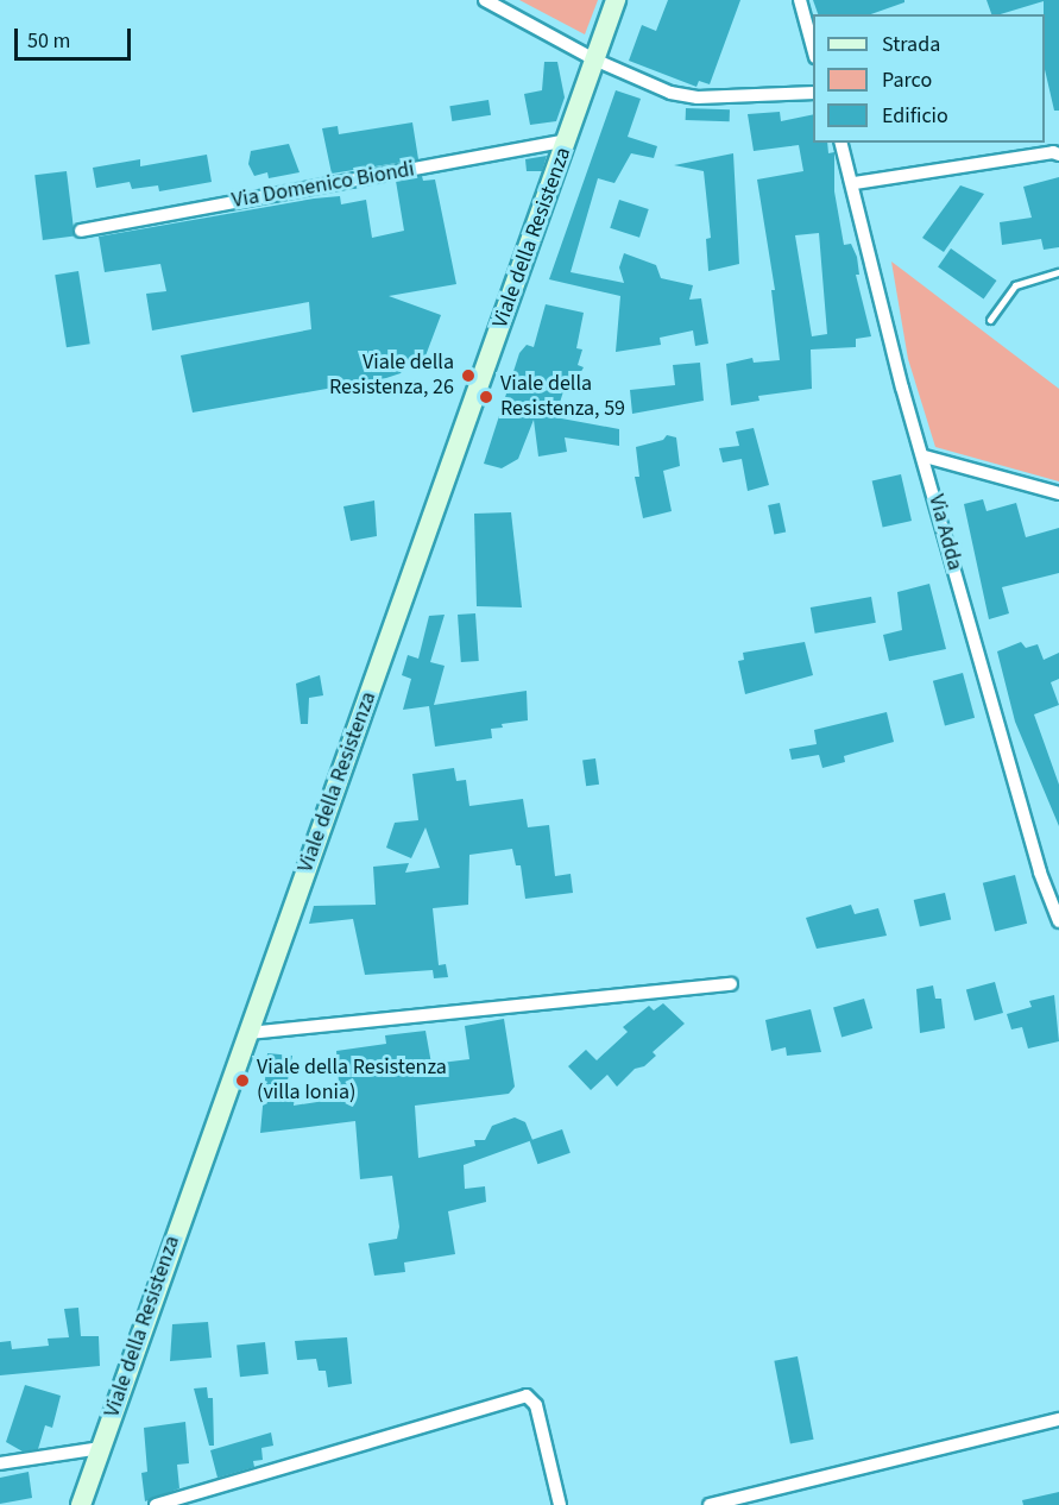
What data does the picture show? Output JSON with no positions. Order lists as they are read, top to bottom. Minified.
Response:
{"streets":{"main road":["Viale della Resistenza"],"street":["Via Domenico Biondi","Via Adda"]},"crossings":[["Via Domenico Biondi","Viale della Resistenza"]],"places":["Viale della Resistenza, 26","Viale della Resistenza, 59","Viale della Resistenza (villa Ionia)"],"legend":["Strada","Parco","Edificio"],"scale_bar":"50 m"}
